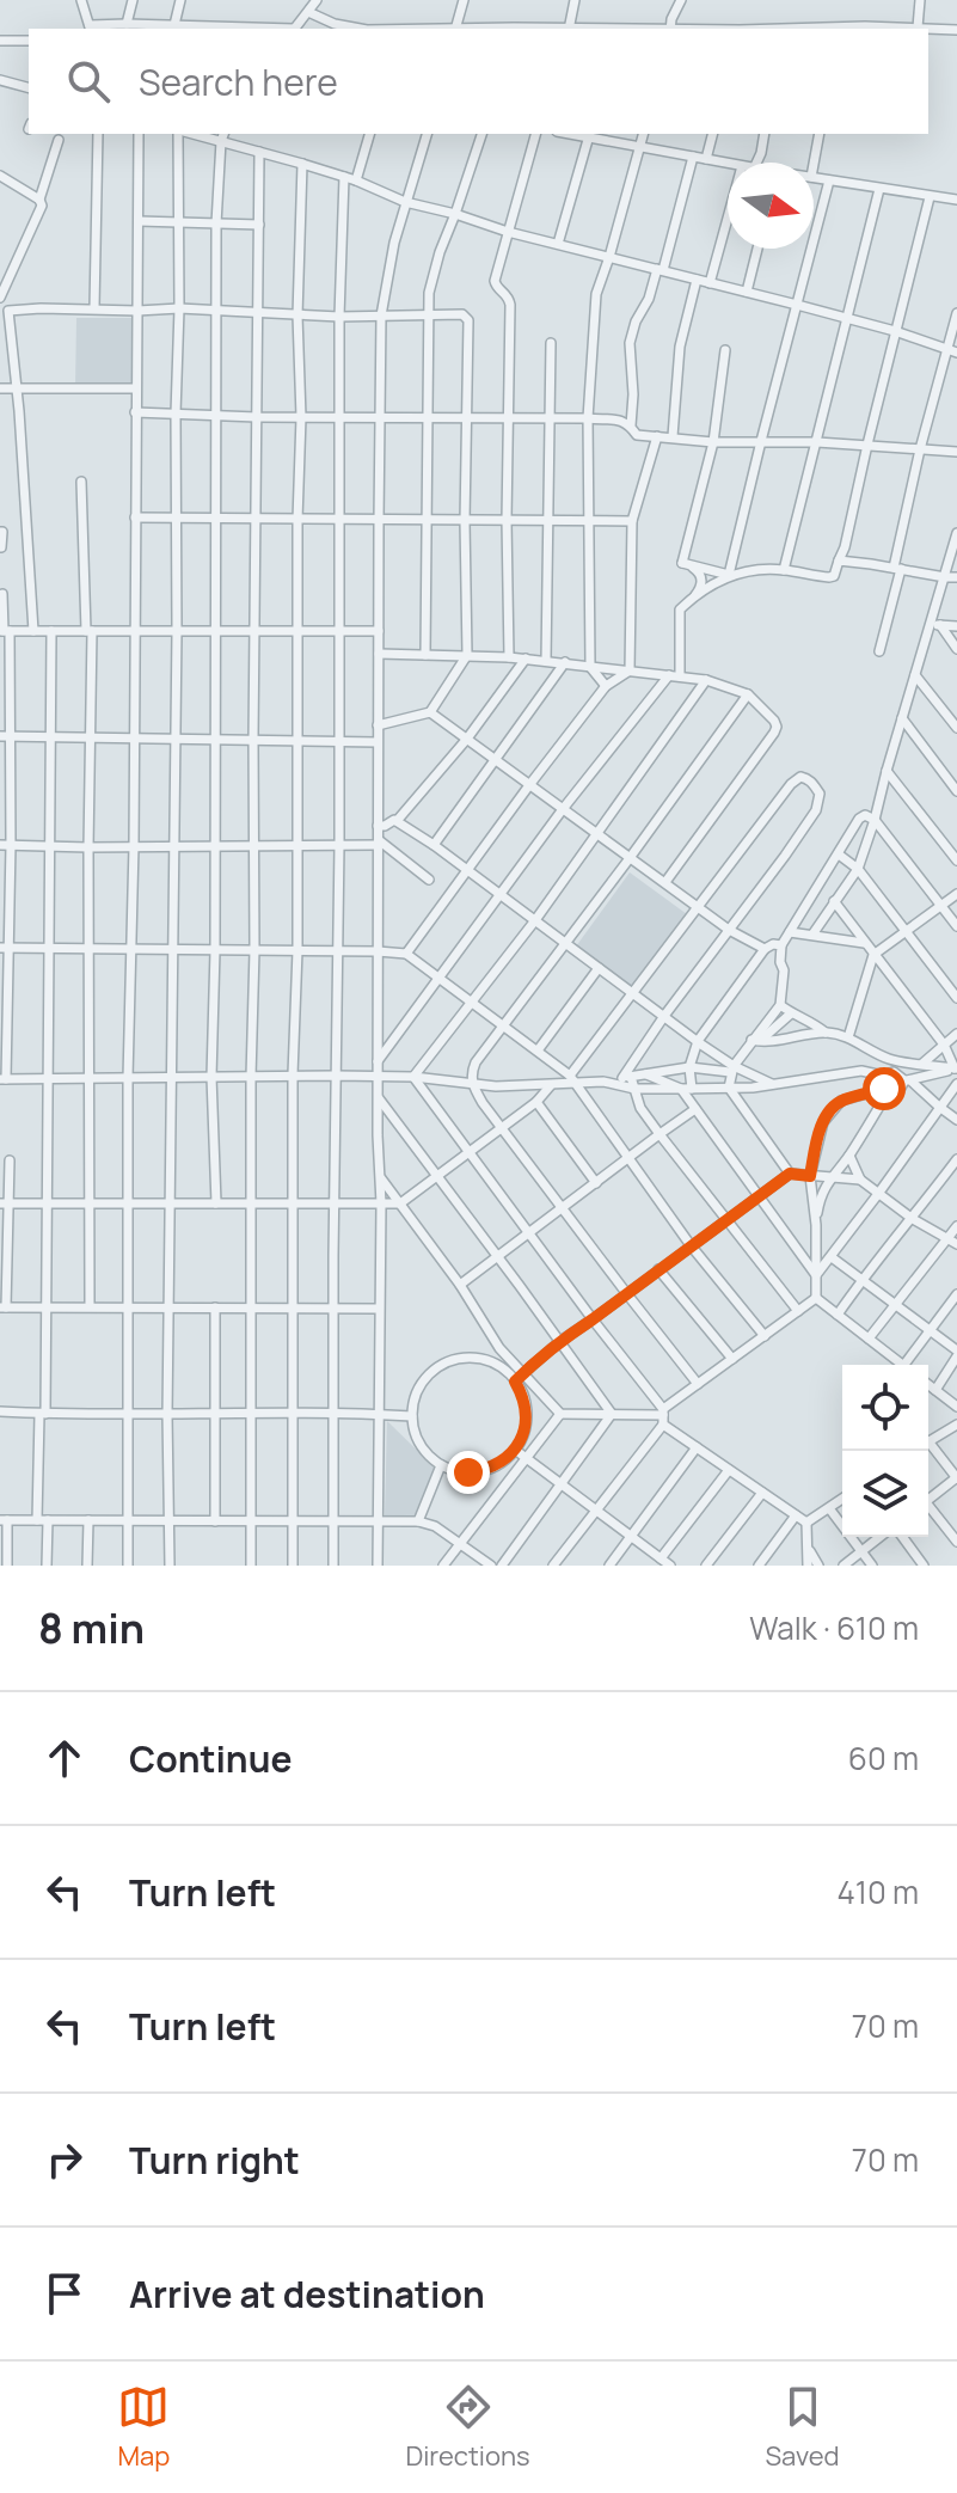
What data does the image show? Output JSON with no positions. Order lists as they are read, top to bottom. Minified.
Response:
{"north":"right","page":{"search":"Search here","heading":["8 min","Walk · 610 m"],"list":[["Continue","60 m"],["Turn left","410 m"],["Turn left","70 m"],["Turn right","70 m"],"Arrive at destination"],"nav":["Map","Directions","Saved"]}}
